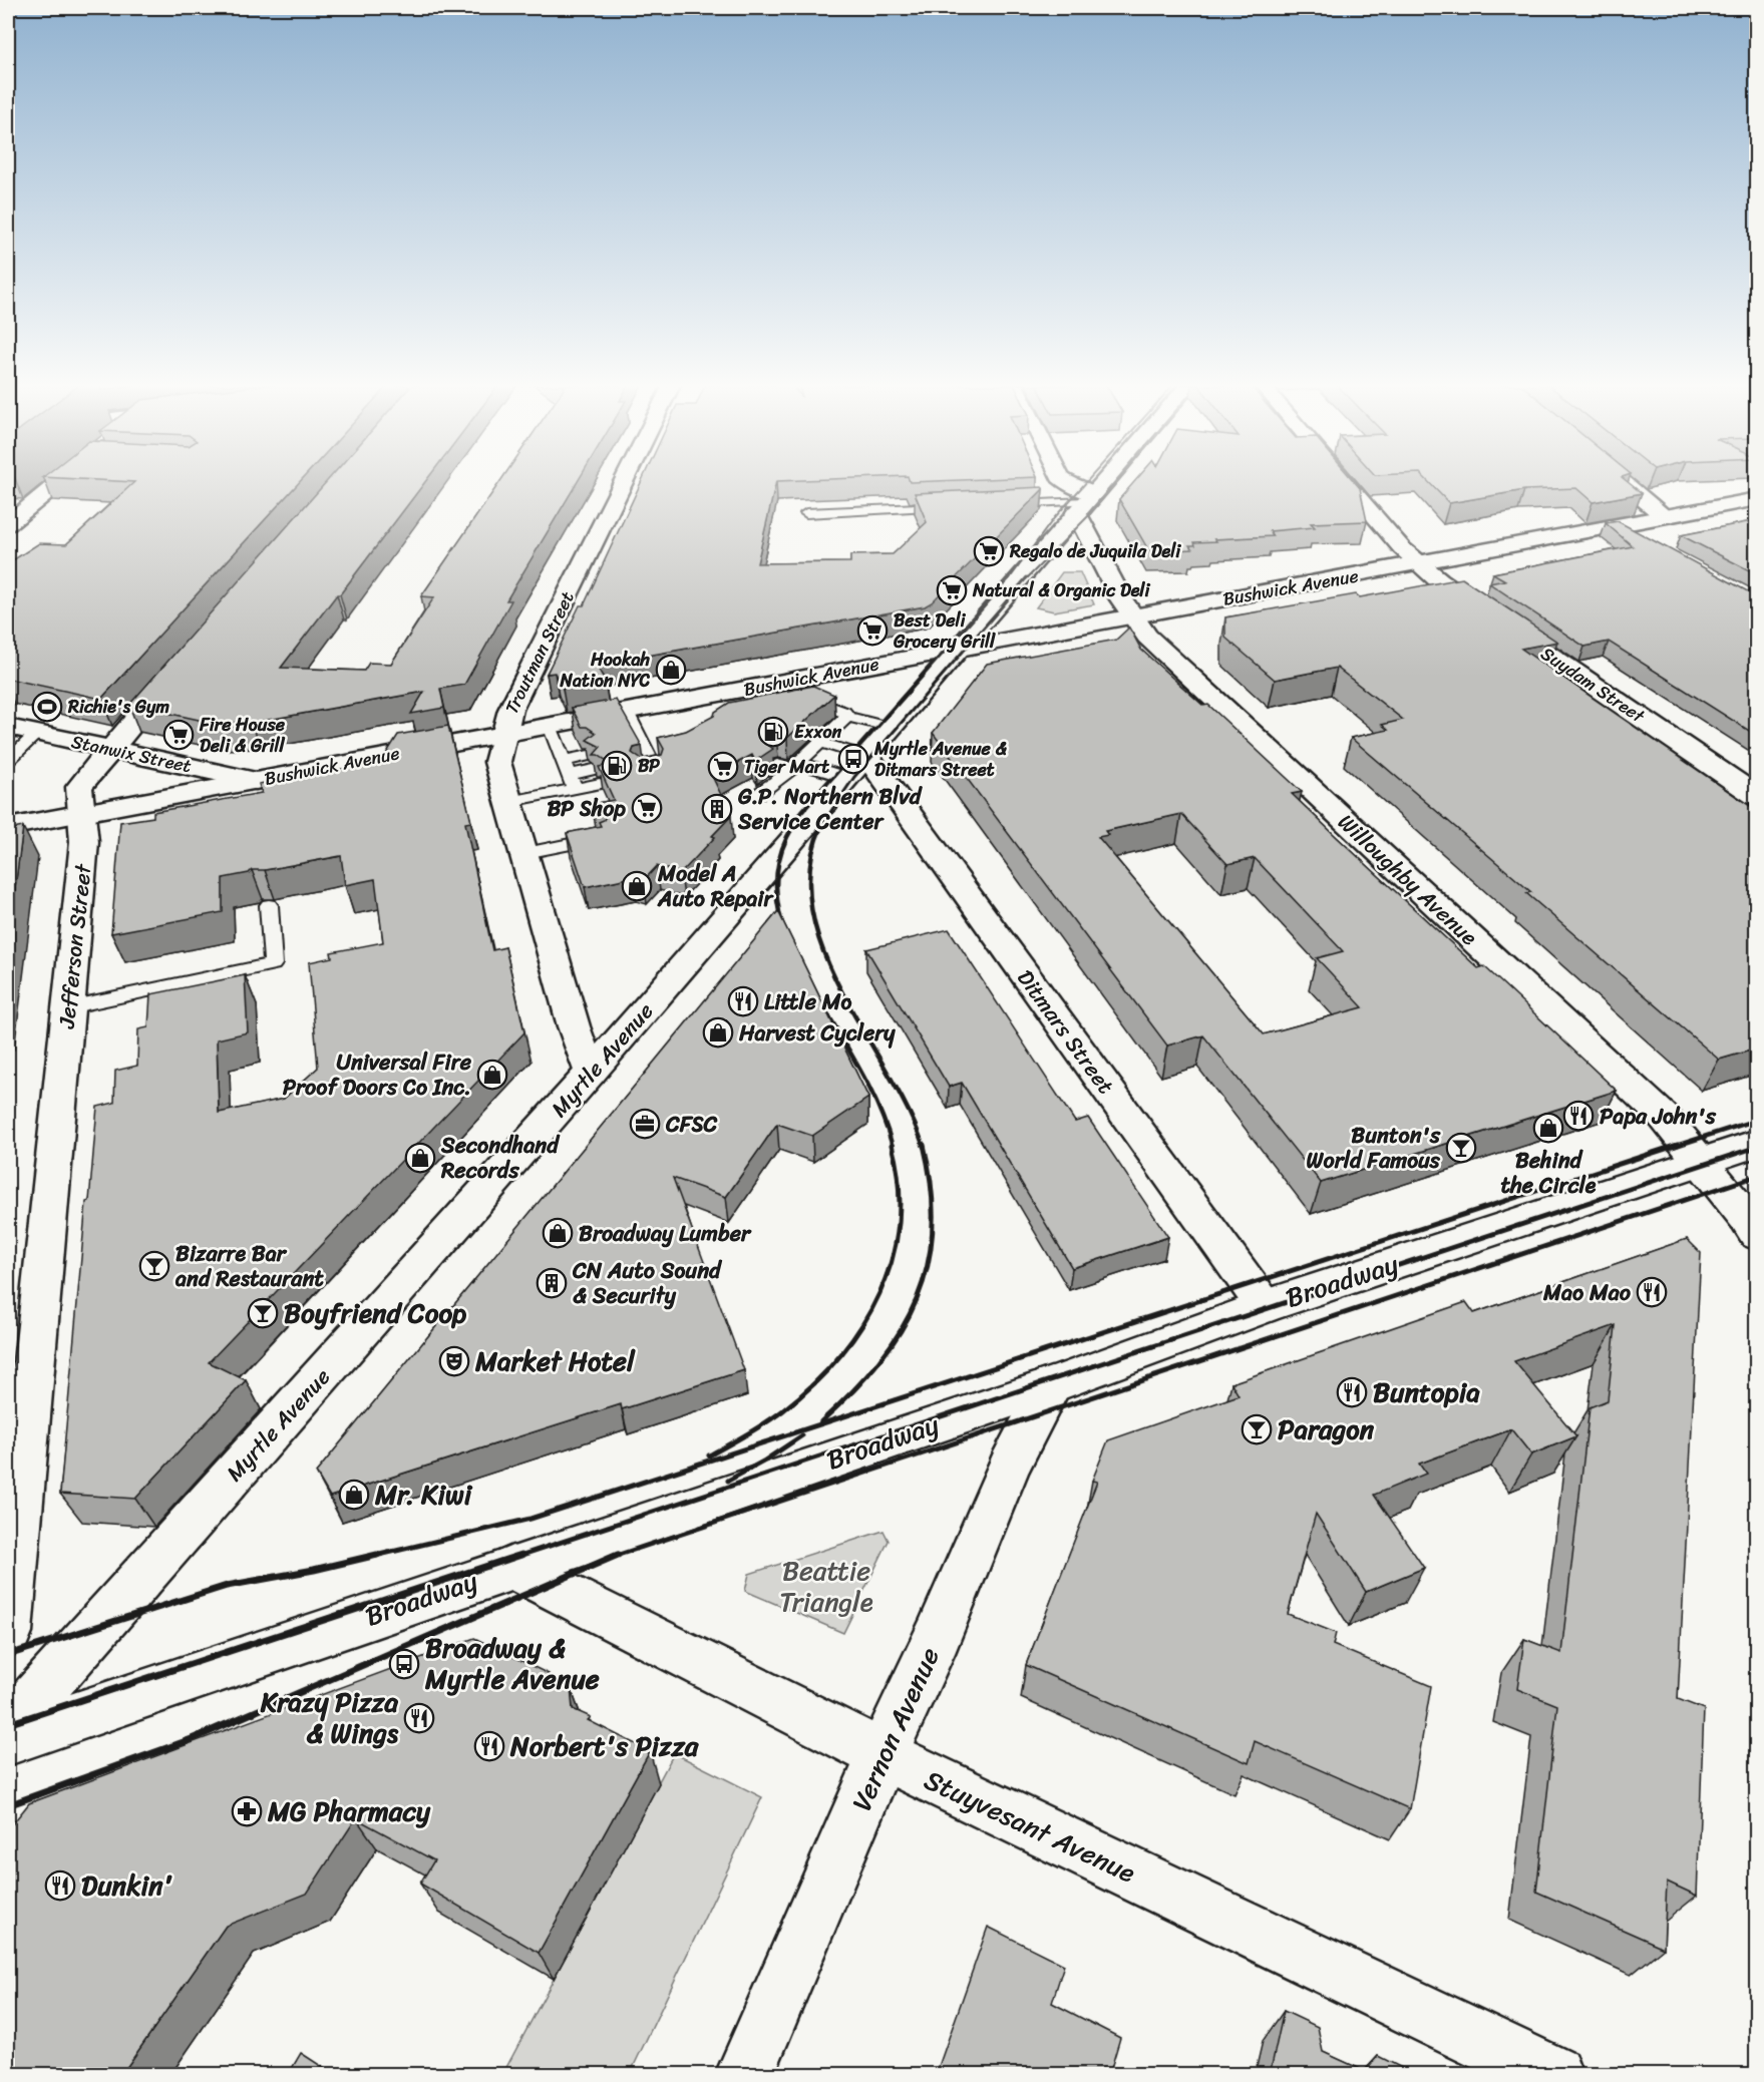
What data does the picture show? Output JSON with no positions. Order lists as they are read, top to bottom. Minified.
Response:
{"streets":{"street":["Bushwick Avenue","Troutman Street","Suydam Street","Stanwix Street","Willoughby Avenue","Jefferson Street","Ditmars Street","Myrtle Avenue","Broadway","Vernon Avenue","Stuyvesant Avenue"]},"crossings":[["Bushwick Avenue","Troutman Street"],["Bushwick Avenue","Suydam Street"],["Bushwick Avenue","Stanwix Street"],["Bushwick Avenue","Willoughby Avenue"],["Bushwick Avenue","Jefferson Street"],["Bushwick Avenue","Myrtle Avenue"],["Troutman Street","Myrtle Avenue"],["Stanwix Street","Jefferson Street"],["Willoughby Avenue","Myrtle Avenue"],["Willoughby Avenue","Broadway"],["Ditmars Street","Myrtle Avenue"],["Ditmars Street","Broadway"],["Broadway","Vernon Avenue"],["Broadway","Stuyvesant Avenue"],["Vernon Avenue","Stuyvesant Avenue"]],"parks":["Beattie Triangle"],"places":{"supermarket":["Regalo de Juquila Deli","Natural & Organic Deli","Best Deli Grocery Grill","Fire House Deli & Grill","Tiger Mart","BP Shop"],"shop":["Hookah Nation NYC","Model A Auto Repair","Harvest Cyclery","Universal Fire Proof Doors Co Inc.","Behind the Circle","Secondhand Records","Broadway Lumber","Mr. Kiwi"],"sports":["Richie's Gym"],"fuel station":["Exxon","BP"],"bus stop":["Myrtle Avenue & Ditmars Street","Broadway & Myrtle Avenue"],"building":["G.P. Northern Blvd Service Center","CN Auto Sound & Security"],"restaurant":["Little Mo","Papa John's","Mao Mao","Buntopia","Krazy Pizza & Wings","Norbert's Pizza","Dunkin'"],"office":["CFSC"],"bar":["Bunton's World Famous","Bizarre Bar and Restaurant","Boyfriend Coop","Paragon"],"theatre":["Market Hotel"],"pharmacy":["MG Pharmacy"]}}
